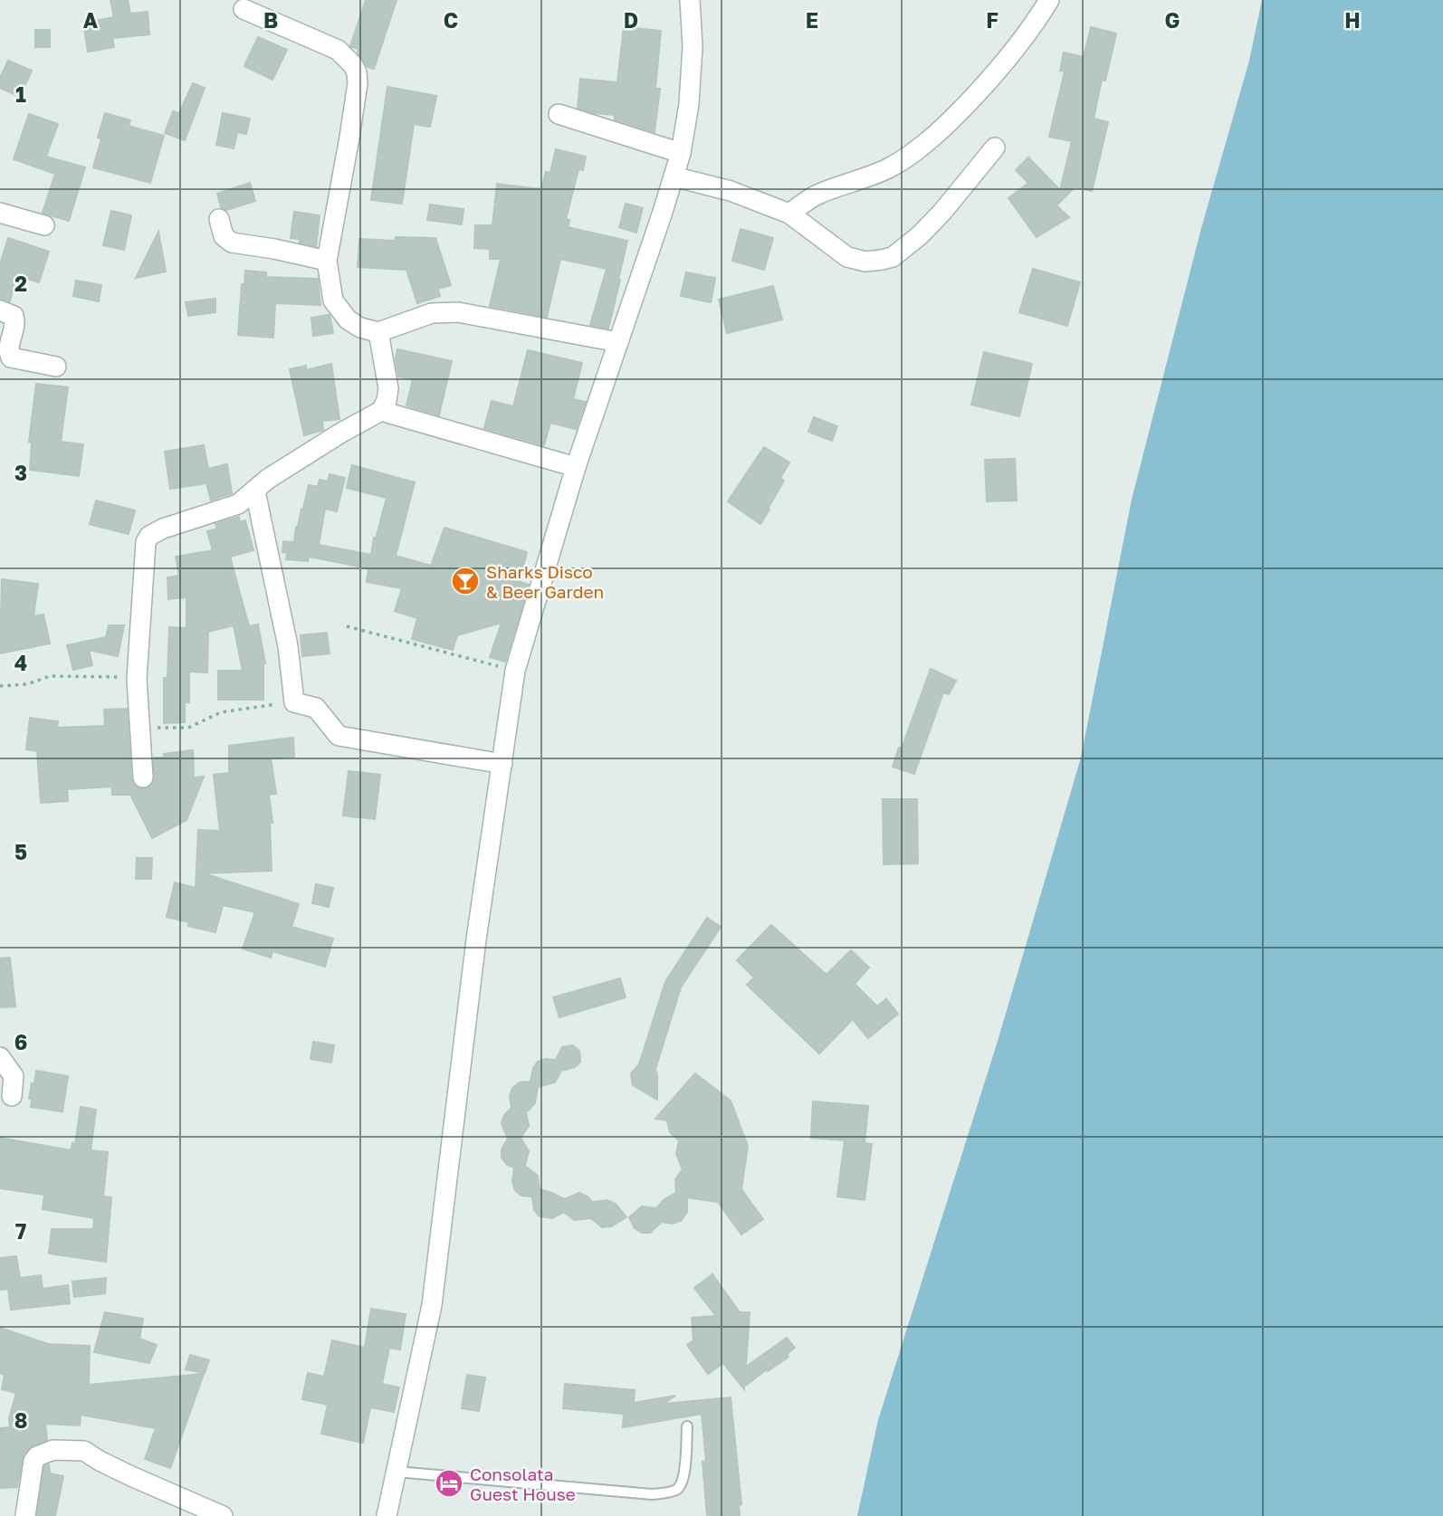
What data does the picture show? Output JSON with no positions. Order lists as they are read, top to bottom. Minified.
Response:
{"places":{"bar":["Sharks Disco & Beer Garden"],"hotel":["Consolata Guest House"]},"grid":{"columns":["A","B","C","D","E","F","G","H"],"rows":["1","2","3","4","5","6","7","8"]}}
